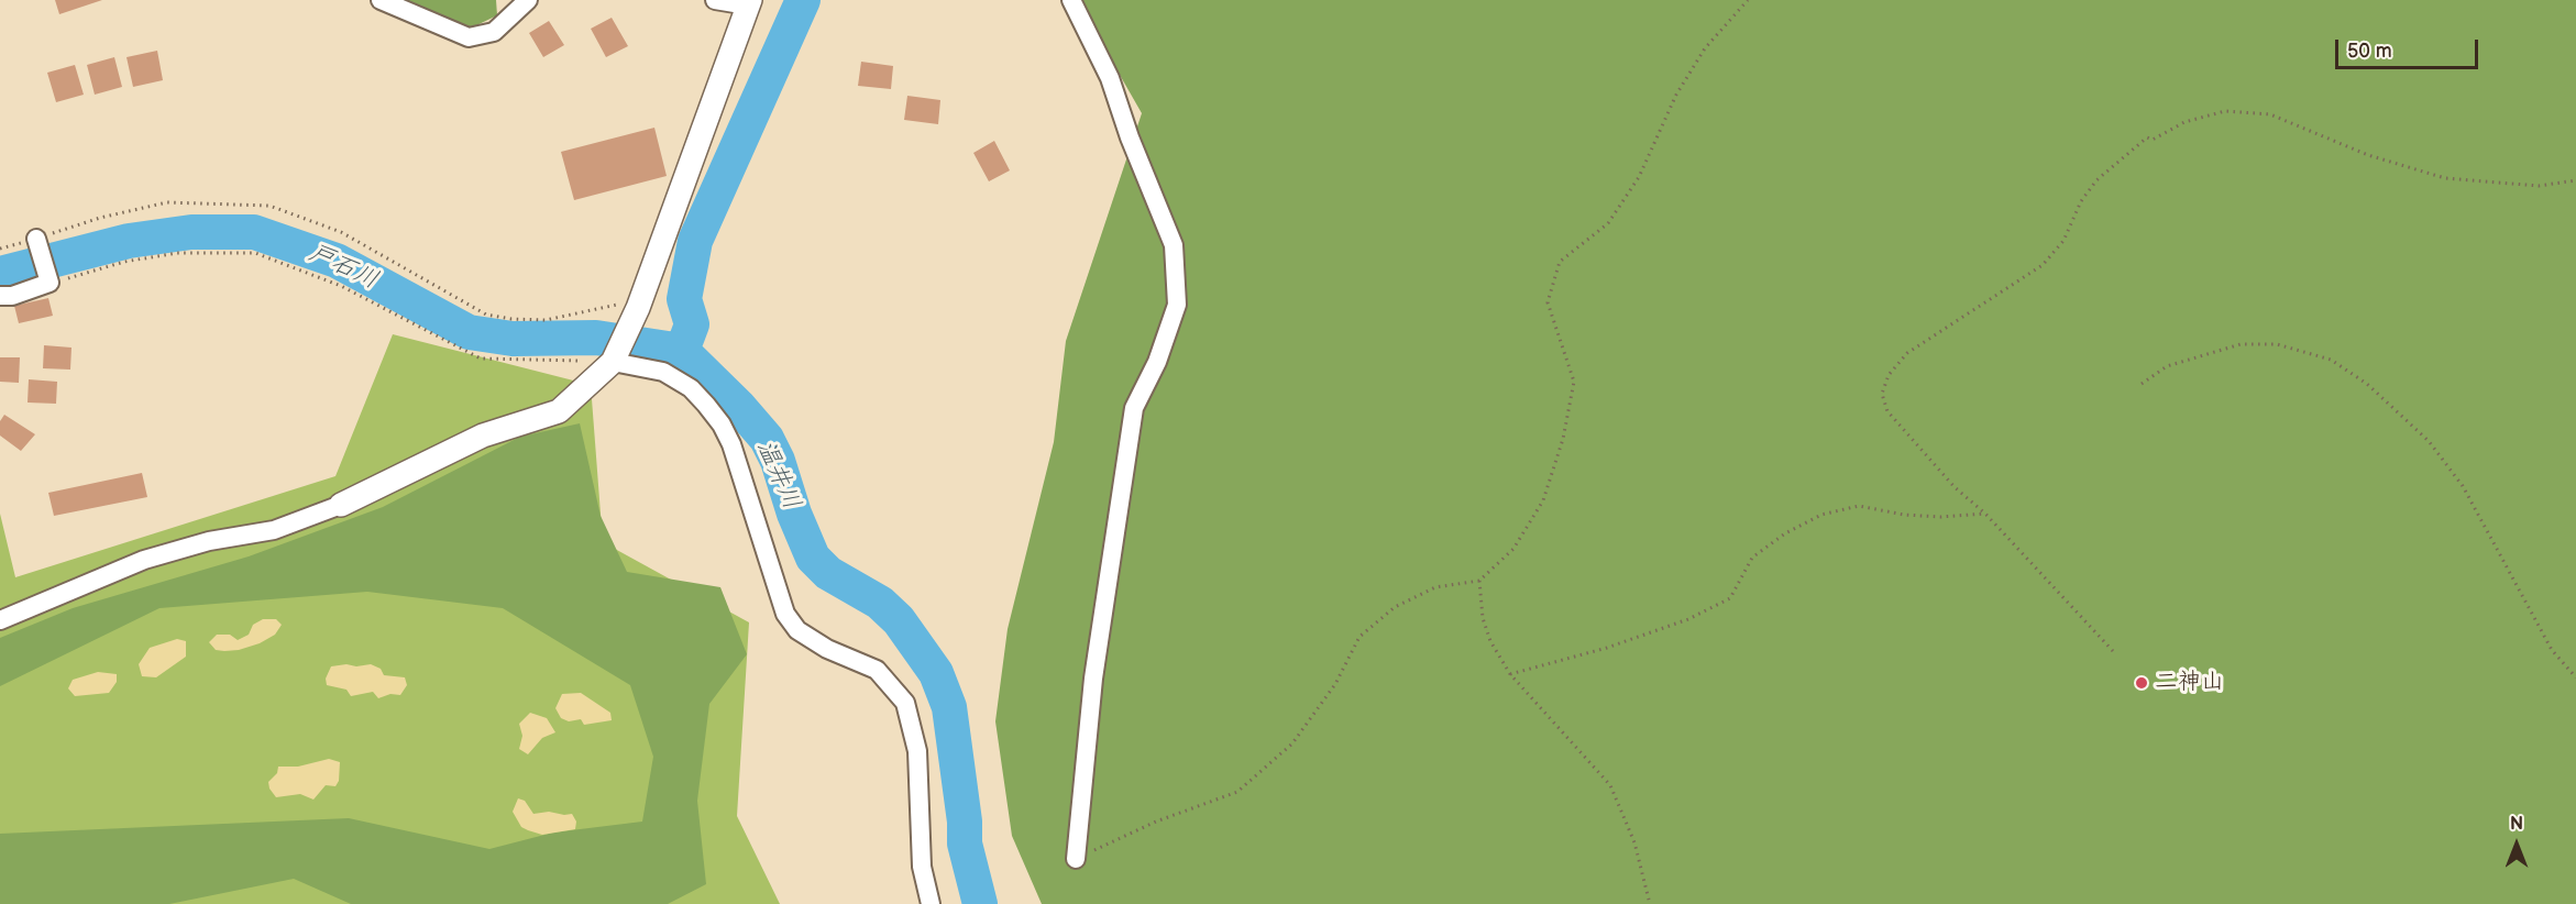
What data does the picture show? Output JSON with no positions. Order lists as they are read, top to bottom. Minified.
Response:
{"water":["戸石川","温井川"],"places":["二神山"],"scale_bar":"50 m","north":"top"}
